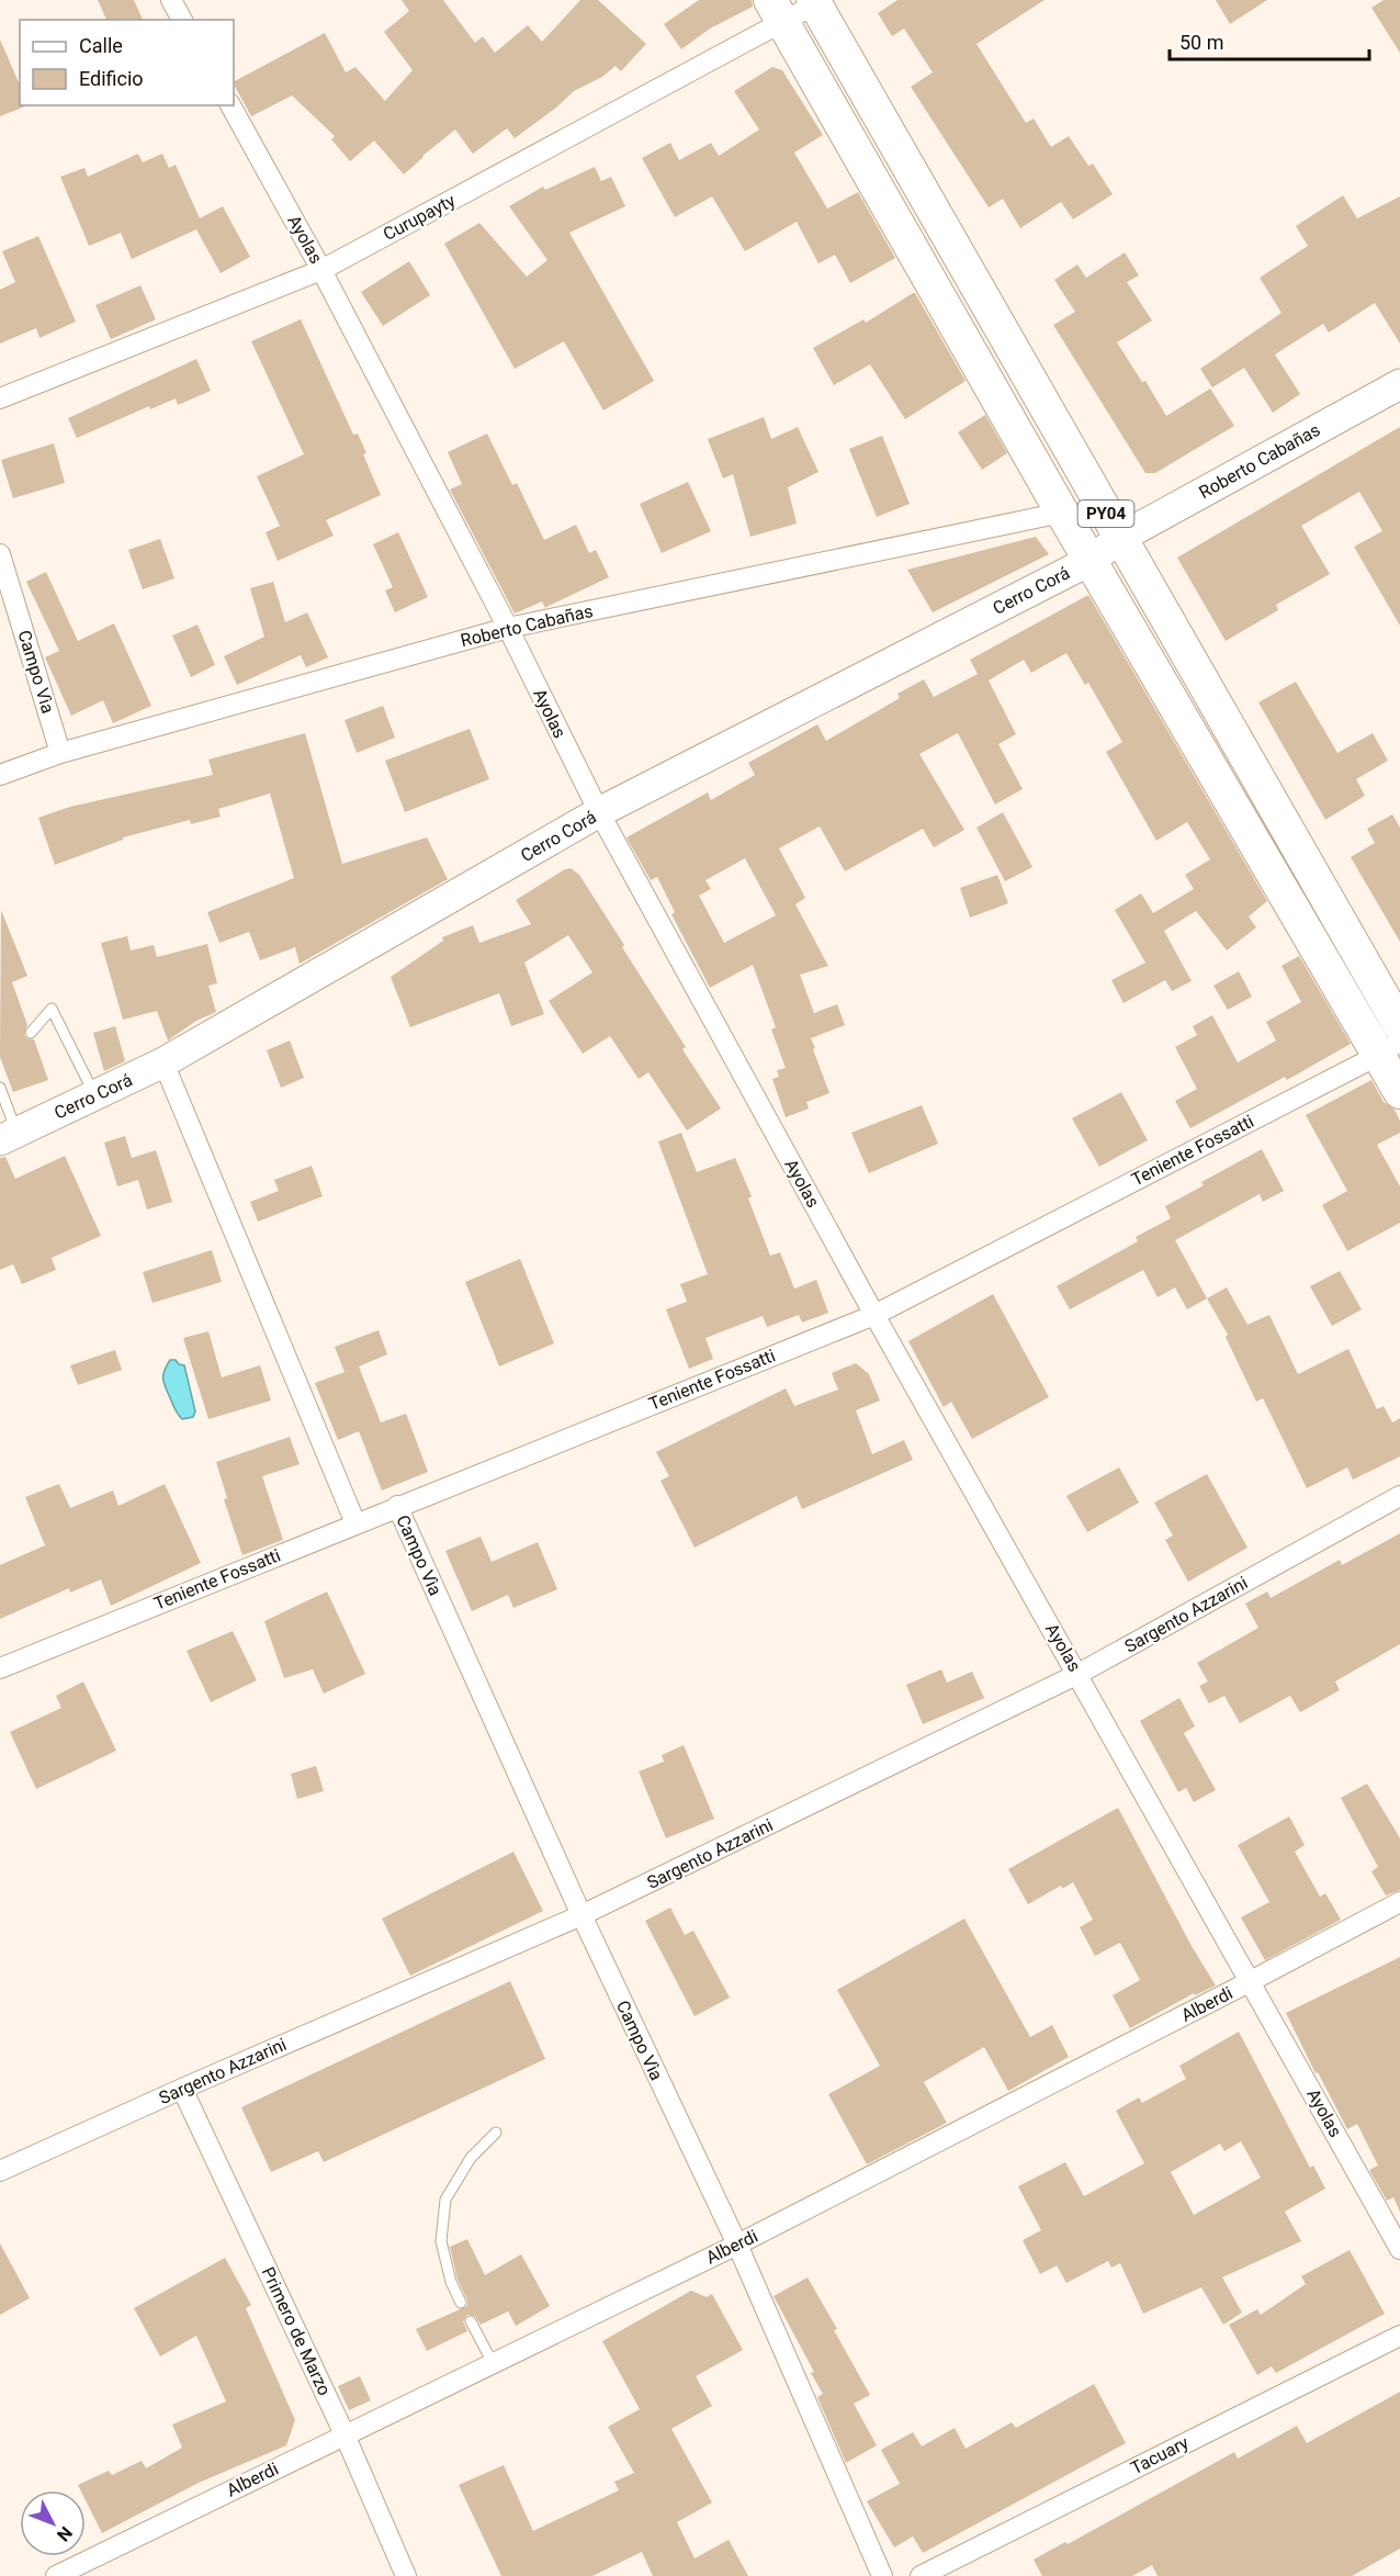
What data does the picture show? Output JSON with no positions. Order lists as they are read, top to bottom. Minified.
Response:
{"streets":{"main road":["PY04"],"street":["Curupayty","Ayolas","Roberto Cabañas","Cerro Corá","Campo Vìa","Teniente Fossatti","Sargento Azzarini","Alberdi","Primero de Marzo","Tacuary"]},"crossings":[["Curupayty","Ayolas"],["Curupayty","PY04"],["Ayolas","Roberto Cabañas"],["Ayolas","Cerro Corá"],["Ayolas","Teniente Fossatti"],["Ayolas","Sargento Azzarini"],["Ayolas","Alberdi"],["Roberto Cabañas","PY04"],["Roberto Cabañas","Cerro Corá"],["Roberto Cabañas","Campo Vìa"],["PY04","Cerro Corá"],["PY04","Teniente Fossatti"],["Campo Vìa","Teniente Fossatti"],["Campo Vìa","Sargento Azzarini"],["Campo Vìa","Alberdi"],["Sargento Azzarini","Primero de Marzo"],["Alberdi","Primero de Marzo"]],"legend":["Calle","Edificio"],"scale_bar":"50 m","north":"bottom right"}
